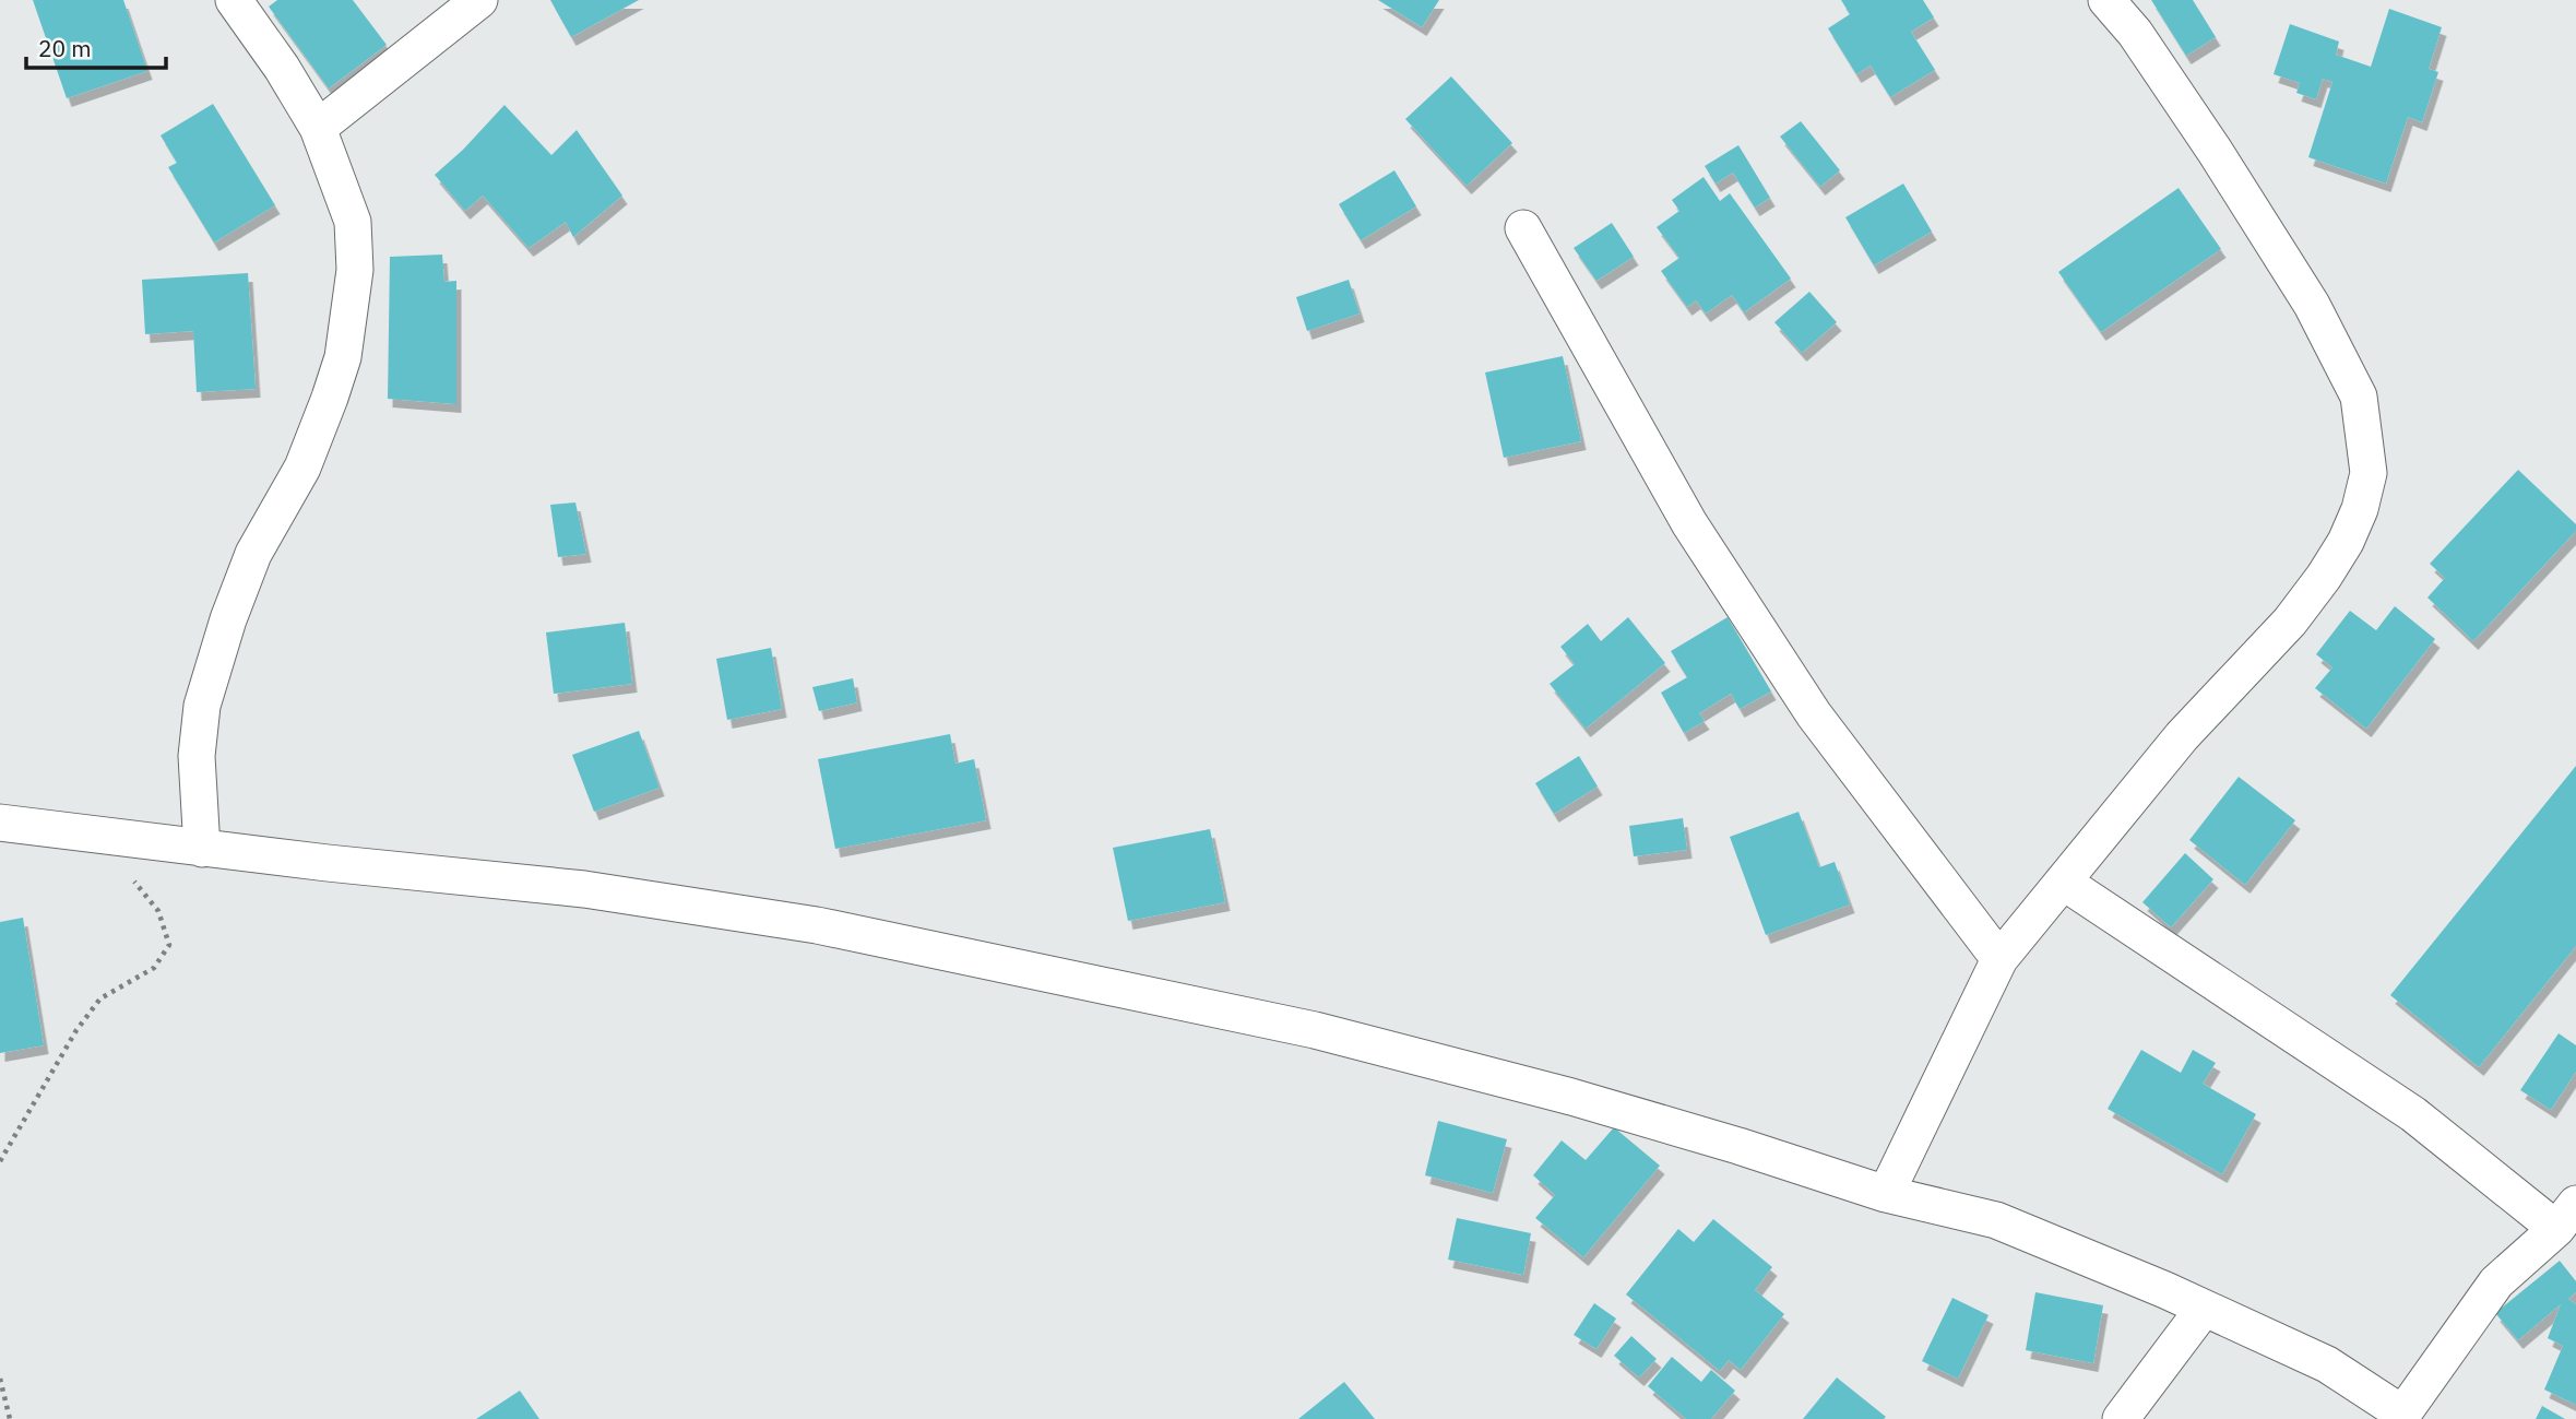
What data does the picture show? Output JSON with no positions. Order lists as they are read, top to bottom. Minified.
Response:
{"scale_bar":"20 m"}
